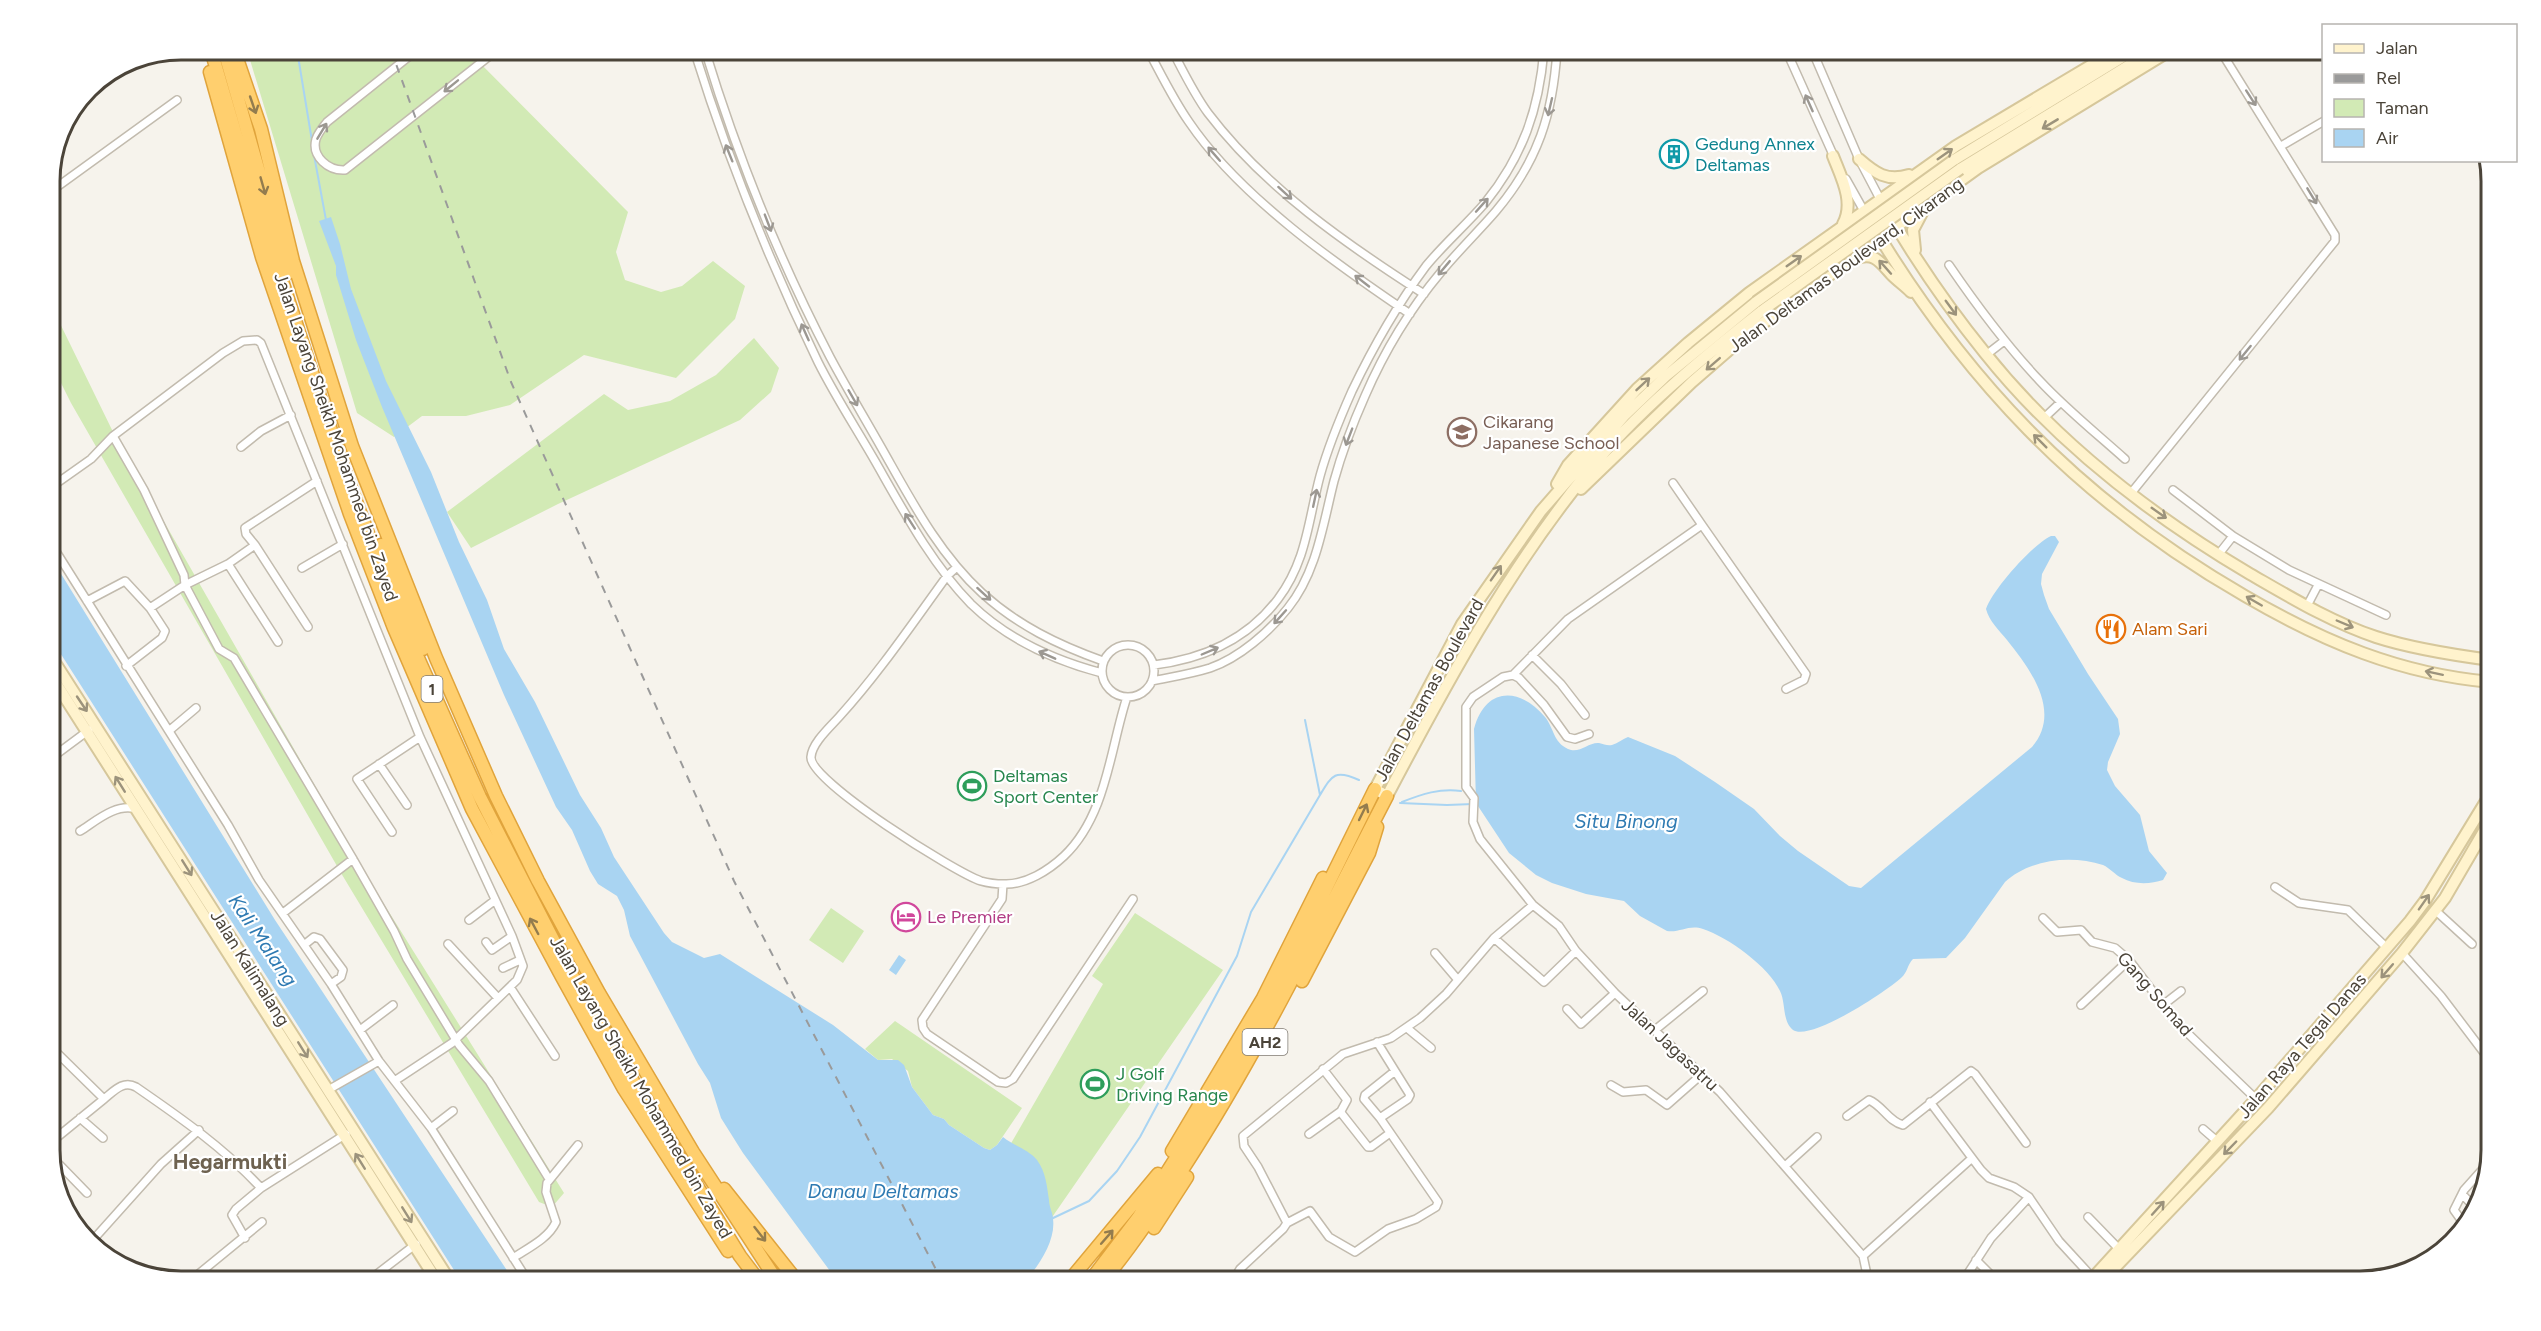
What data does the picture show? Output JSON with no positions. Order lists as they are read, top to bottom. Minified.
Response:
{"streets":{"highway":["Jalan Layang Sheikh Mohammed bin Zayed","1","AH2"],"main road":["Jalan Deltamas Boulevard, Cikarang","Jalan Deltamas Boulevard","Jalan Kalimalang","Jalan Raya Tegal Danas"],"street":["Gang Somad","Jalan Jagasatru"]},"crossings":[["Jalan Deltamas Boulevard, Cikarang","Jalan Deltamas Boulevard"],["Jalan Deltamas Boulevard","AH2"],["Gang Somad","Jalan Raya Tegal Danas"]],"districts":["Hegarmukti"],"water":["Situ Binong","Kali Malang","Danau Deltamas"],"places":{"building":["Gedung Annex Deltamas"],"school or university":["Cikarang Japanese School"],"restaurant":["Alam Sari"],"sports":["Deltamas Sport Center","J Golf Driving Range"],"hotel":["Le Premier"]},"legend":["Jalan","Rel","Taman","Air"]}
